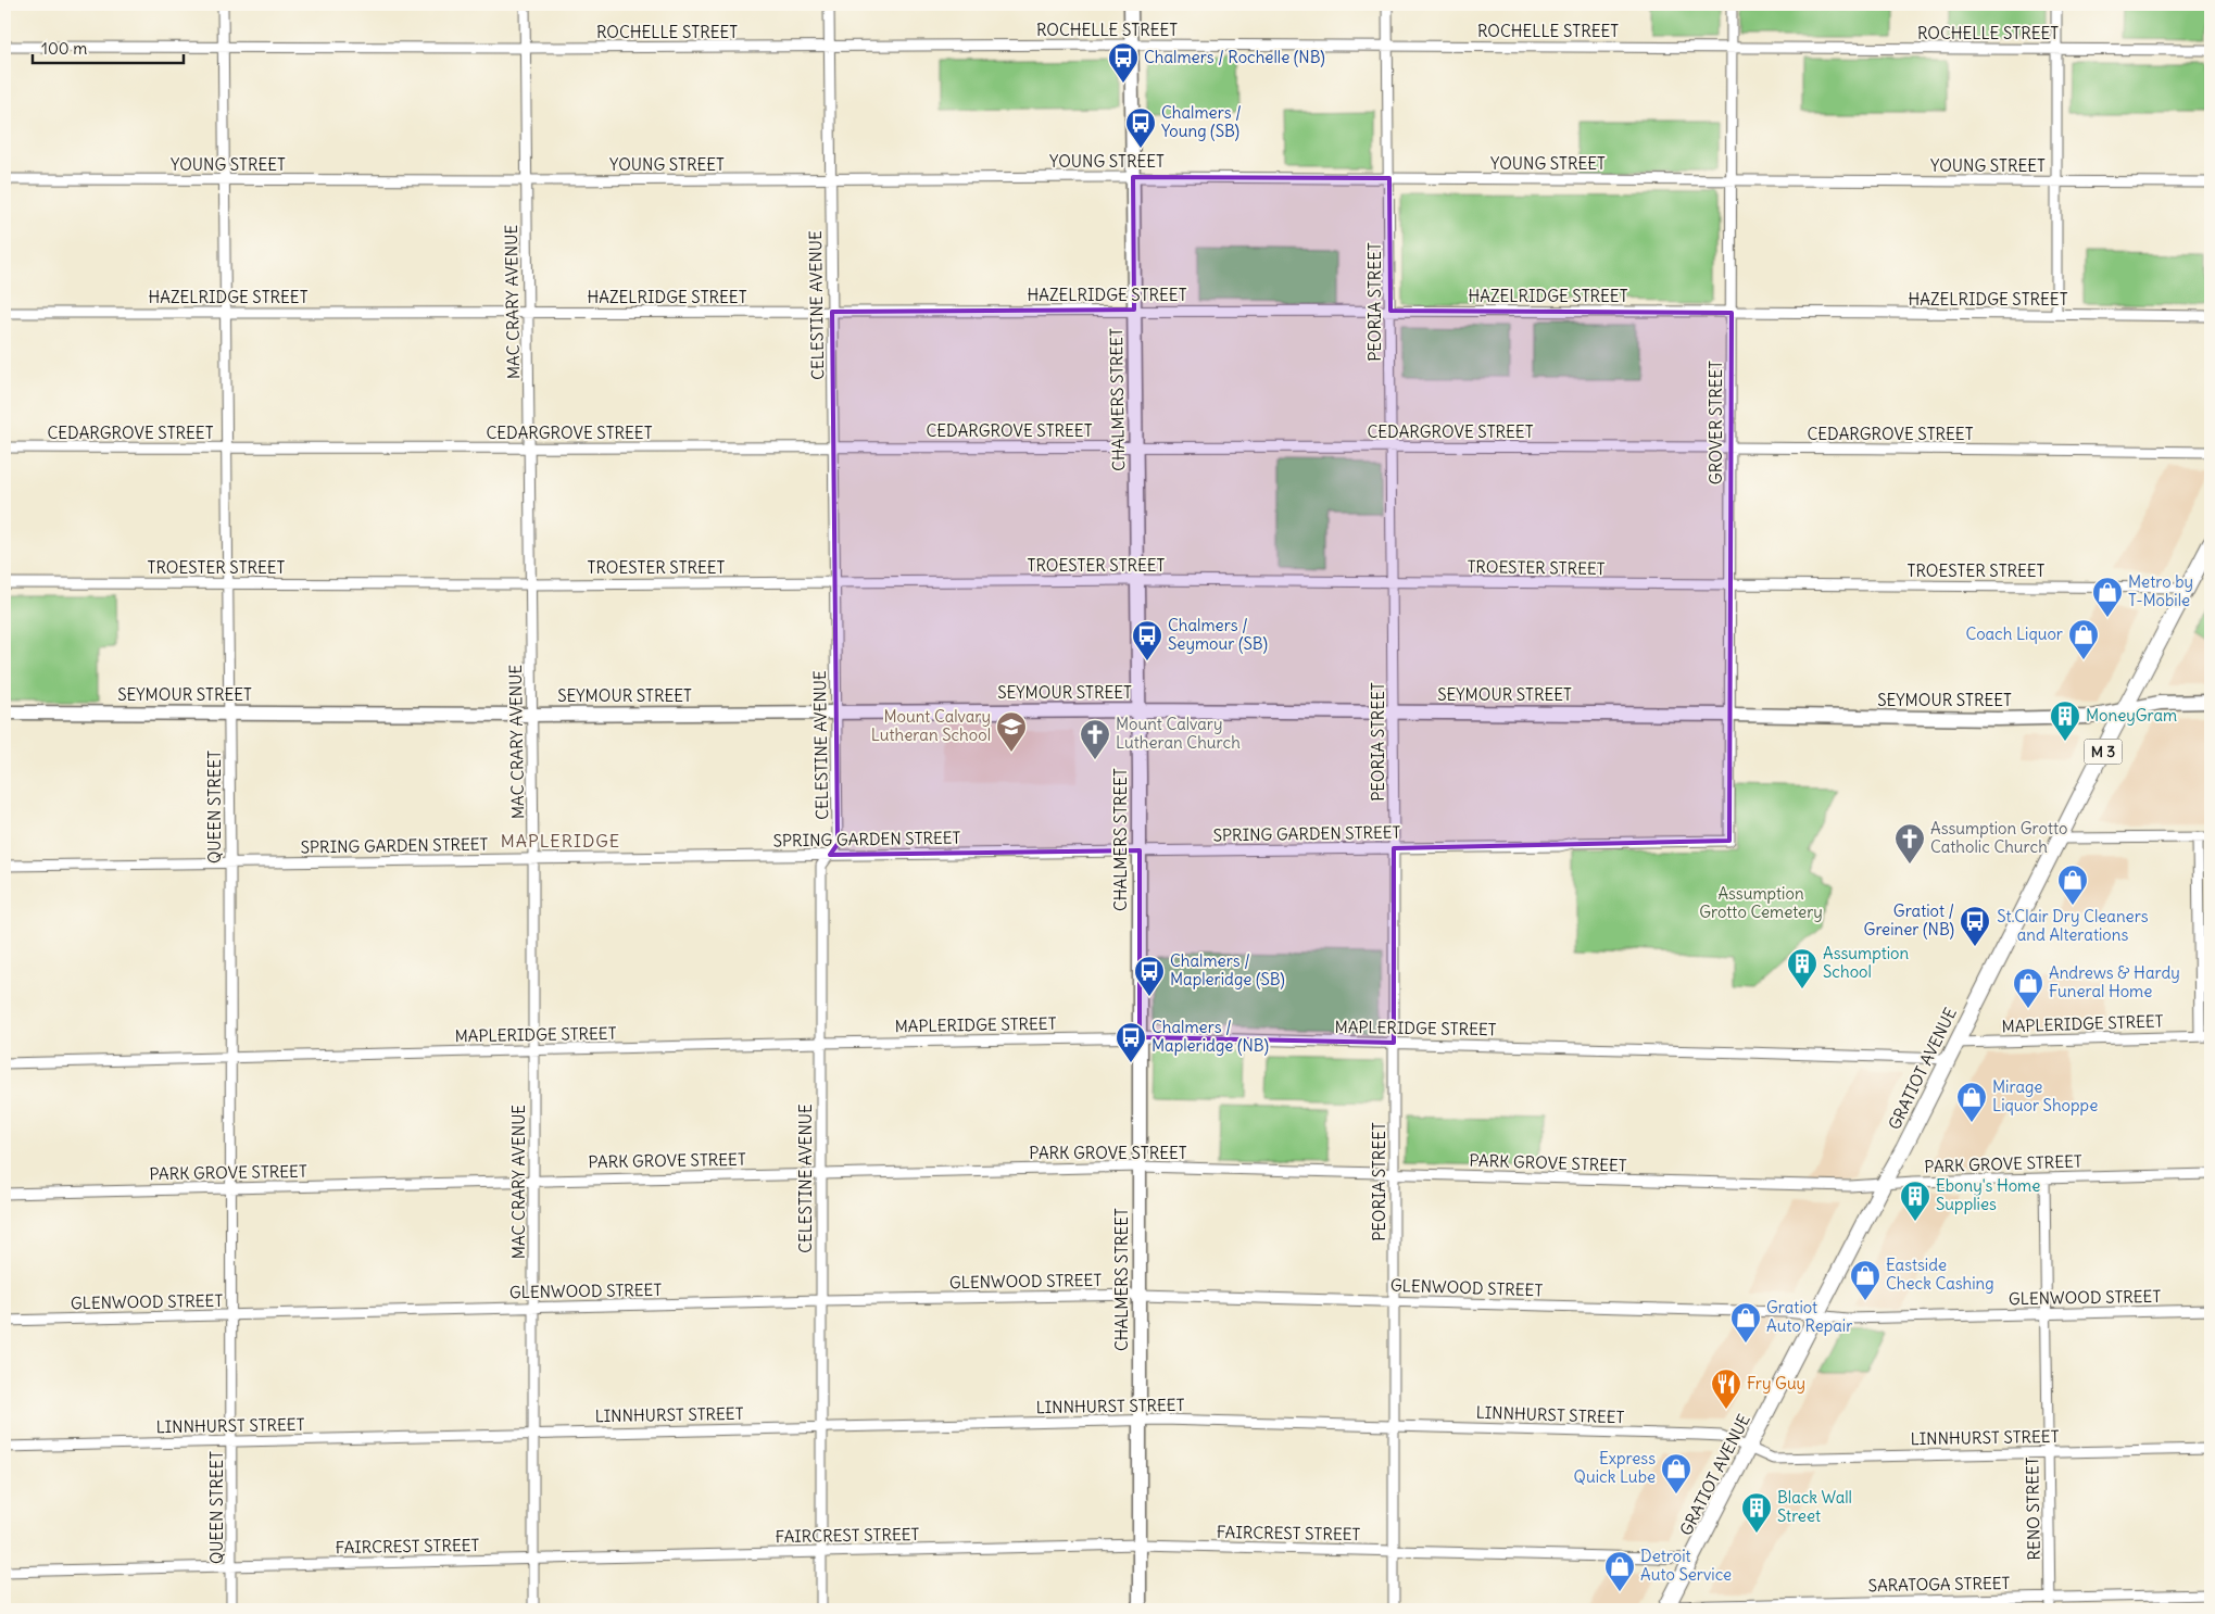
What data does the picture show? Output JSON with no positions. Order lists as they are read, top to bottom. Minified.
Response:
{"streets":{"main road":["M 3","GRATIOT AVENUE"],"street":["ROCHELLE STREET","YOUNG STREET","HAZELRIDGE STREET","MAC CRARY AVENUE","PEORIA STREET","CELESTINE AVENUE","CHALMERS STREET","GROVER STREET","CEDARGROVE STREET","TROESTER STREET","SEYMOUR STREET","QUEEN STREET","SPRING GARDEN STREET","MAPLERIDGE STREET","PARK GROVE STREET","GLENWOOD STREET","LINNHURST STREET","RENO STREET","FAIRCREST STREET","SARATOGA STREET"]},"crossings":[["ROCHELLE STREET","MAC CRARY AVENUE"],["ROCHELLE STREET","PEORIA STREET"],["ROCHELLE STREET","CELESTINE AVENUE"],["ROCHELLE STREET","CHALMERS STREET"],["ROCHELLE STREET","GROVER STREET"],["ROCHELLE STREET","QUEEN STREET"],["YOUNG STREET","MAC CRARY AVENUE"],["YOUNG STREET","PEORIA STREET"],["YOUNG STREET","CELESTINE AVENUE"],["YOUNG STREET","CHALMERS STREET"],["YOUNG STREET","GROVER STREET"],["YOUNG STREET","QUEEN STREET"],["HAZELRIDGE STREET","MAC CRARY AVENUE"],["HAZELRIDGE STREET","PEORIA STREET"],["HAZELRIDGE STREET","CELESTINE AVENUE"],["HAZELRIDGE STREET","CHALMERS STREET"],["HAZELRIDGE STREET","GROVER STREET"],["HAZELRIDGE STREET","QUEEN STREET"],["MAC CRARY AVENUE","CEDARGROVE STREET"],["MAC CRARY AVENUE","TROESTER STREET"],["MAC CRARY AVENUE","SEYMOUR STREET"],["MAC CRARY AVENUE","SPRING GARDEN STREET"],["MAC CRARY AVENUE","MAPLERIDGE STREET"],["MAC CRARY AVENUE","PARK GROVE STREET"],["MAC CRARY AVENUE","GLENWOOD STREET"],["MAC CRARY AVENUE","LINNHURST STREET"],["MAC CRARY AVENUE","FAIRCREST STREET"],["PEORIA STREET","CEDARGROVE STREET"],["PEORIA STREET","TROESTER STREET"],["PEORIA STREET","SEYMOUR STREET"],["PEORIA STREET","SPRING GARDEN STREET"],["PEORIA STREET","MAPLERIDGE STREET"],["PEORIA STREET","PARK GROVE STREET"],["PEORIA STREET","GLENWOOD STREET"],["PEORIA STREET","LINNHURST STREET"],["PEORIA STREET","FAIRCREST STREET"],["CELESTINE AVENUE","CEDARGROVE STREET"],["CELESTINE AVENUE","TROESTER STREET"],["CELESTINE AVENUE","SEYMOUR STREET"],["CELESTINE AVENUE","SPRING GARDEN STREET"],["CELESTINE AVENUE","MAPLERIDGE STREET"],["CELESTINE AVENUE","PARK GROVE STREET"],["CELESTINE AVENUE","GLENWOOD STREET"],["CELESTINE AVENUE","LINNHURST STREET"],["CELESTINE AVENUE","FAIRCREST STREET"],["CHALMERS STREET","CEDARGROVE STREET"],["CHALMERS STREET","TROESTER STREET"],["CHALMERS STREET","SEYMOUR STREET"],["CHALMERS STREET","SPRING GARDEN STREET"],["CHALMERS STREET","MAPLERIDGE STREET"],["CHALMERS STREET","PARK GROVE STREET"],["CHALMERS STREET","GLENWOOD STREET"],["CHALMERS STREET","LINNHURST STREET"],["CHALMERS STREET","FAIRCREST STREET"],["GROVER STREET","CEDARGROVE STREET"],["GROVER STREET","TROESTER STREET"],["GROVER STREET","SEYMOUR STREET"],["GROVER STREET","SPRING GARDEN STREET"],["CEDARGROVE STREET","QUEEN STREET"],["TROESTER STREET","QUEEN STREET"],["TROESTER STREET","GRATIOT AVENUE"],["SEYMOUR STREET","QUEEN STREET"],["SEYMOUR STREET","GRATIOT AVENUE"],["QUEEN STREET","SPRING GARDEN STREET"],["QUEEN STREET","MAPLERIDGE STREET"],["QUEEN STREET","PARK GROVE STREET"],["QUEEN STREET","GLENWOOD STREET"],["QUEEN STREET","LINNHURST STREET"],["QUEEN STREET","FAIRCREST STREET"],["MAPLERIDGE STREET","GRATIOT AVENUE"],["GRATIOT AVENUE","PARK GROVE STREET"],["GRATIOT AVENUE","GLENWOOD STREET"],["GRATIOT AVENUE","LINNHURST STREET"],["GRATIOT AVENUE","FAIRCREST STREET"],["GRATIOT AVENUE","SARATOGA STREET"],["PARK GROVE STREET","RENO STREET"],["GLENWOOD STREET","RENO STREET"],["LINNHURST STREET","RENO STREET"],["RENO STREET","SARATOGA STREET"]],"districts":["MAPLERIDGE"],"parks":["Assumption Grotto Cemetery"],"places":{"bus stop":["Chalmers / Rochelle (NB)","Chalmers / Young (SB)","Chalmers / Seymour (SB)","Gratiot / Greiner (NB)","Chalmers / Mapleridge (SB)","Chalmers / Mapleridge (NB)"],"shop":["Metro by T-Mobile","Coach Liquor","St.Clair Dry Cleaners and Alterations","Andrews & Hardy Funeral Home","Mirage Liquor Shoppe","Eastside Check Cashing","Gratiot Auto Repair","Express Quick Lube","Detroit Auto Service"],"building":["MoneyGram","Assumption School","Ebony's Home Supplies","Black Wall Street"],"school or university":["Mount Calvary Lutheran School"],"church":["Mount Calvary Lutheran Church","Assumption Grotto Catholic Church"],"restaurant":["Fry Guy"]},"scale_bar":"100 m"}
